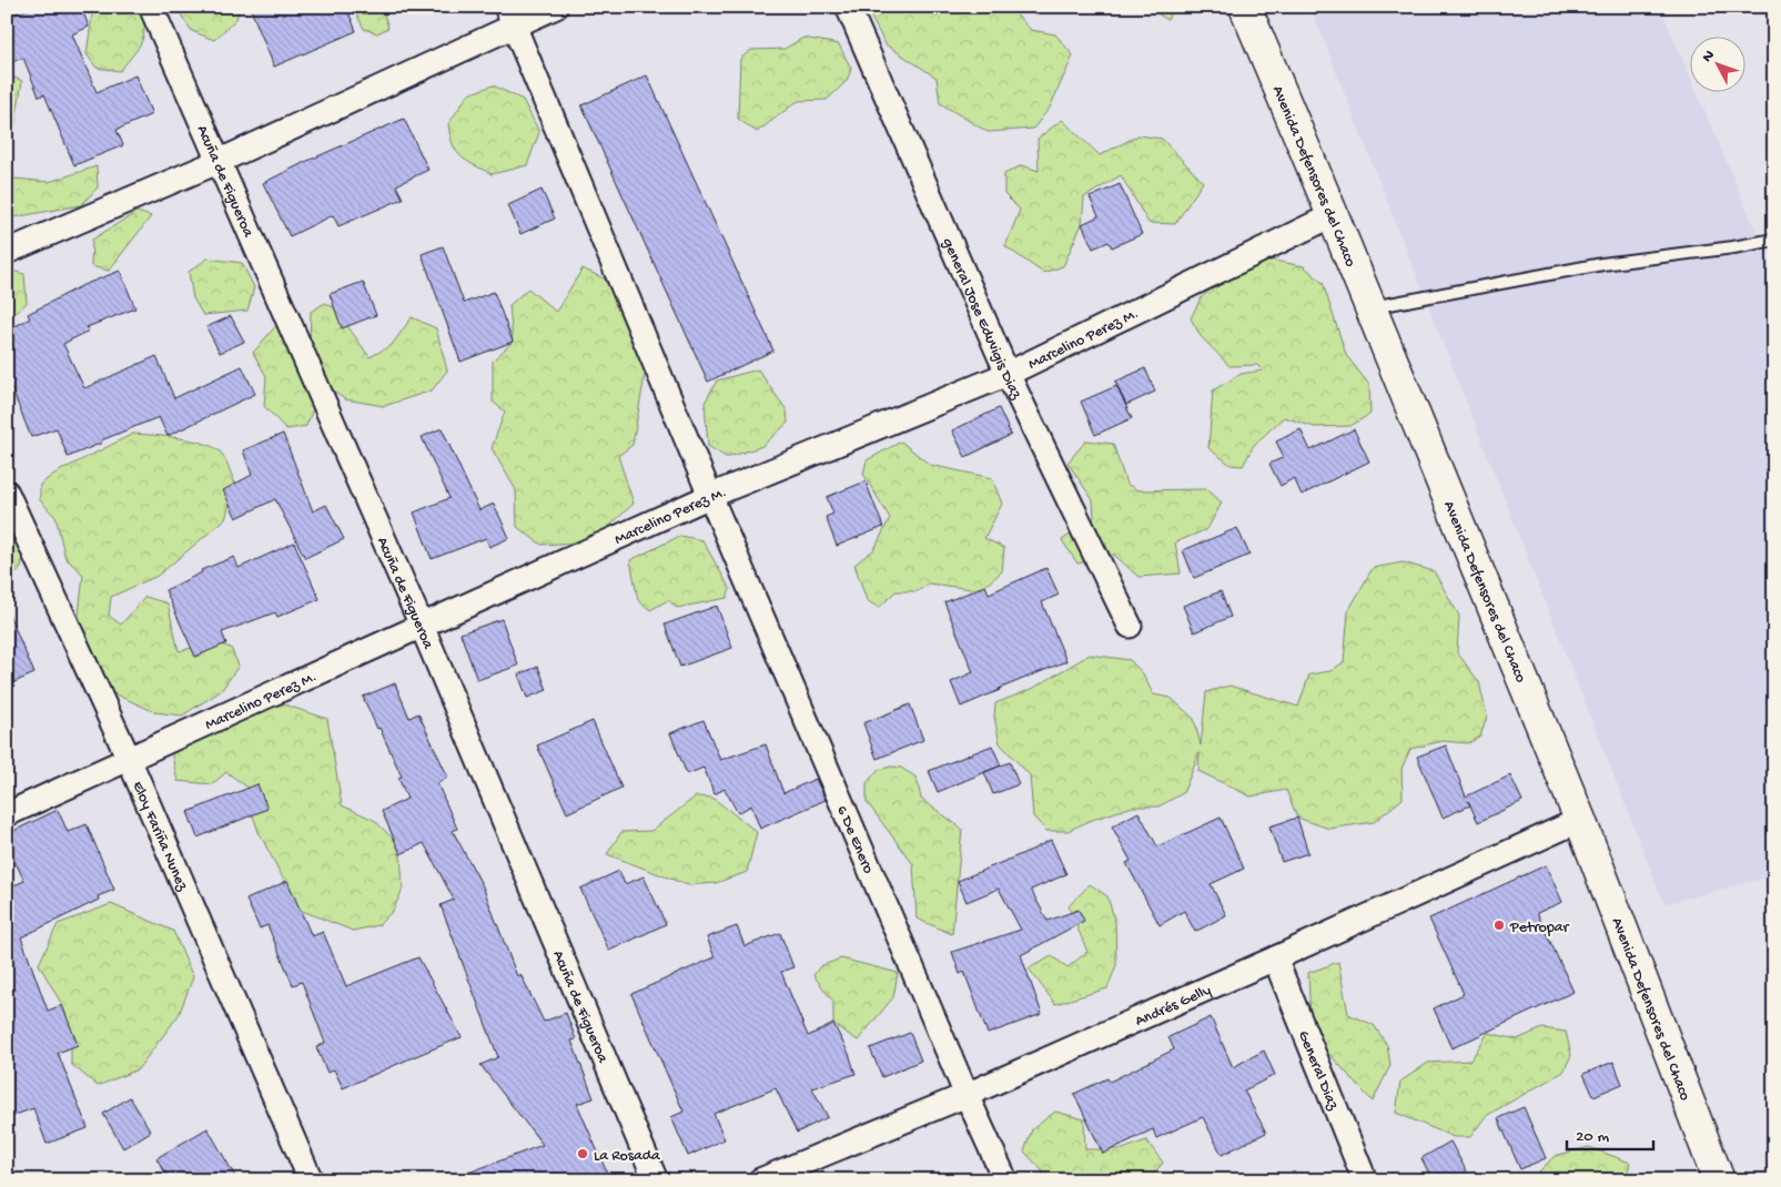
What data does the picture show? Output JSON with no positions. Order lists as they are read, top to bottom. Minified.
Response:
{"streets":{"main road":["Avenida Defensores del Chaco"],"street":["Acuña de Figueroa","general Jose Eduvigis Diaz","Marcelino Perez M.","Eloy Fariña Nunez","6 De Enero","Andrés Gelly","General Diaz"]},"crossings":[["Avenida Defensores del Chaco","Marcelino Perez M."],["Avenida Defensores del Chaco","Andrés Gelly"],["Acuña de Figueroa","Marcelino Perez M."],["general Jose Eduvigis Diaz","Marcelino Perez M."],["Marcelino Perez M.","Eloy Fariña Nunez"],["Marcelino Perez M.","6 De Enero"],["6 De Enero","Andrés Gelly"],["Andrés Gelly","General Diaz"]],"places":["Petropar","La Rosada"],"scale_bar":"20 m","north":"top left"}
